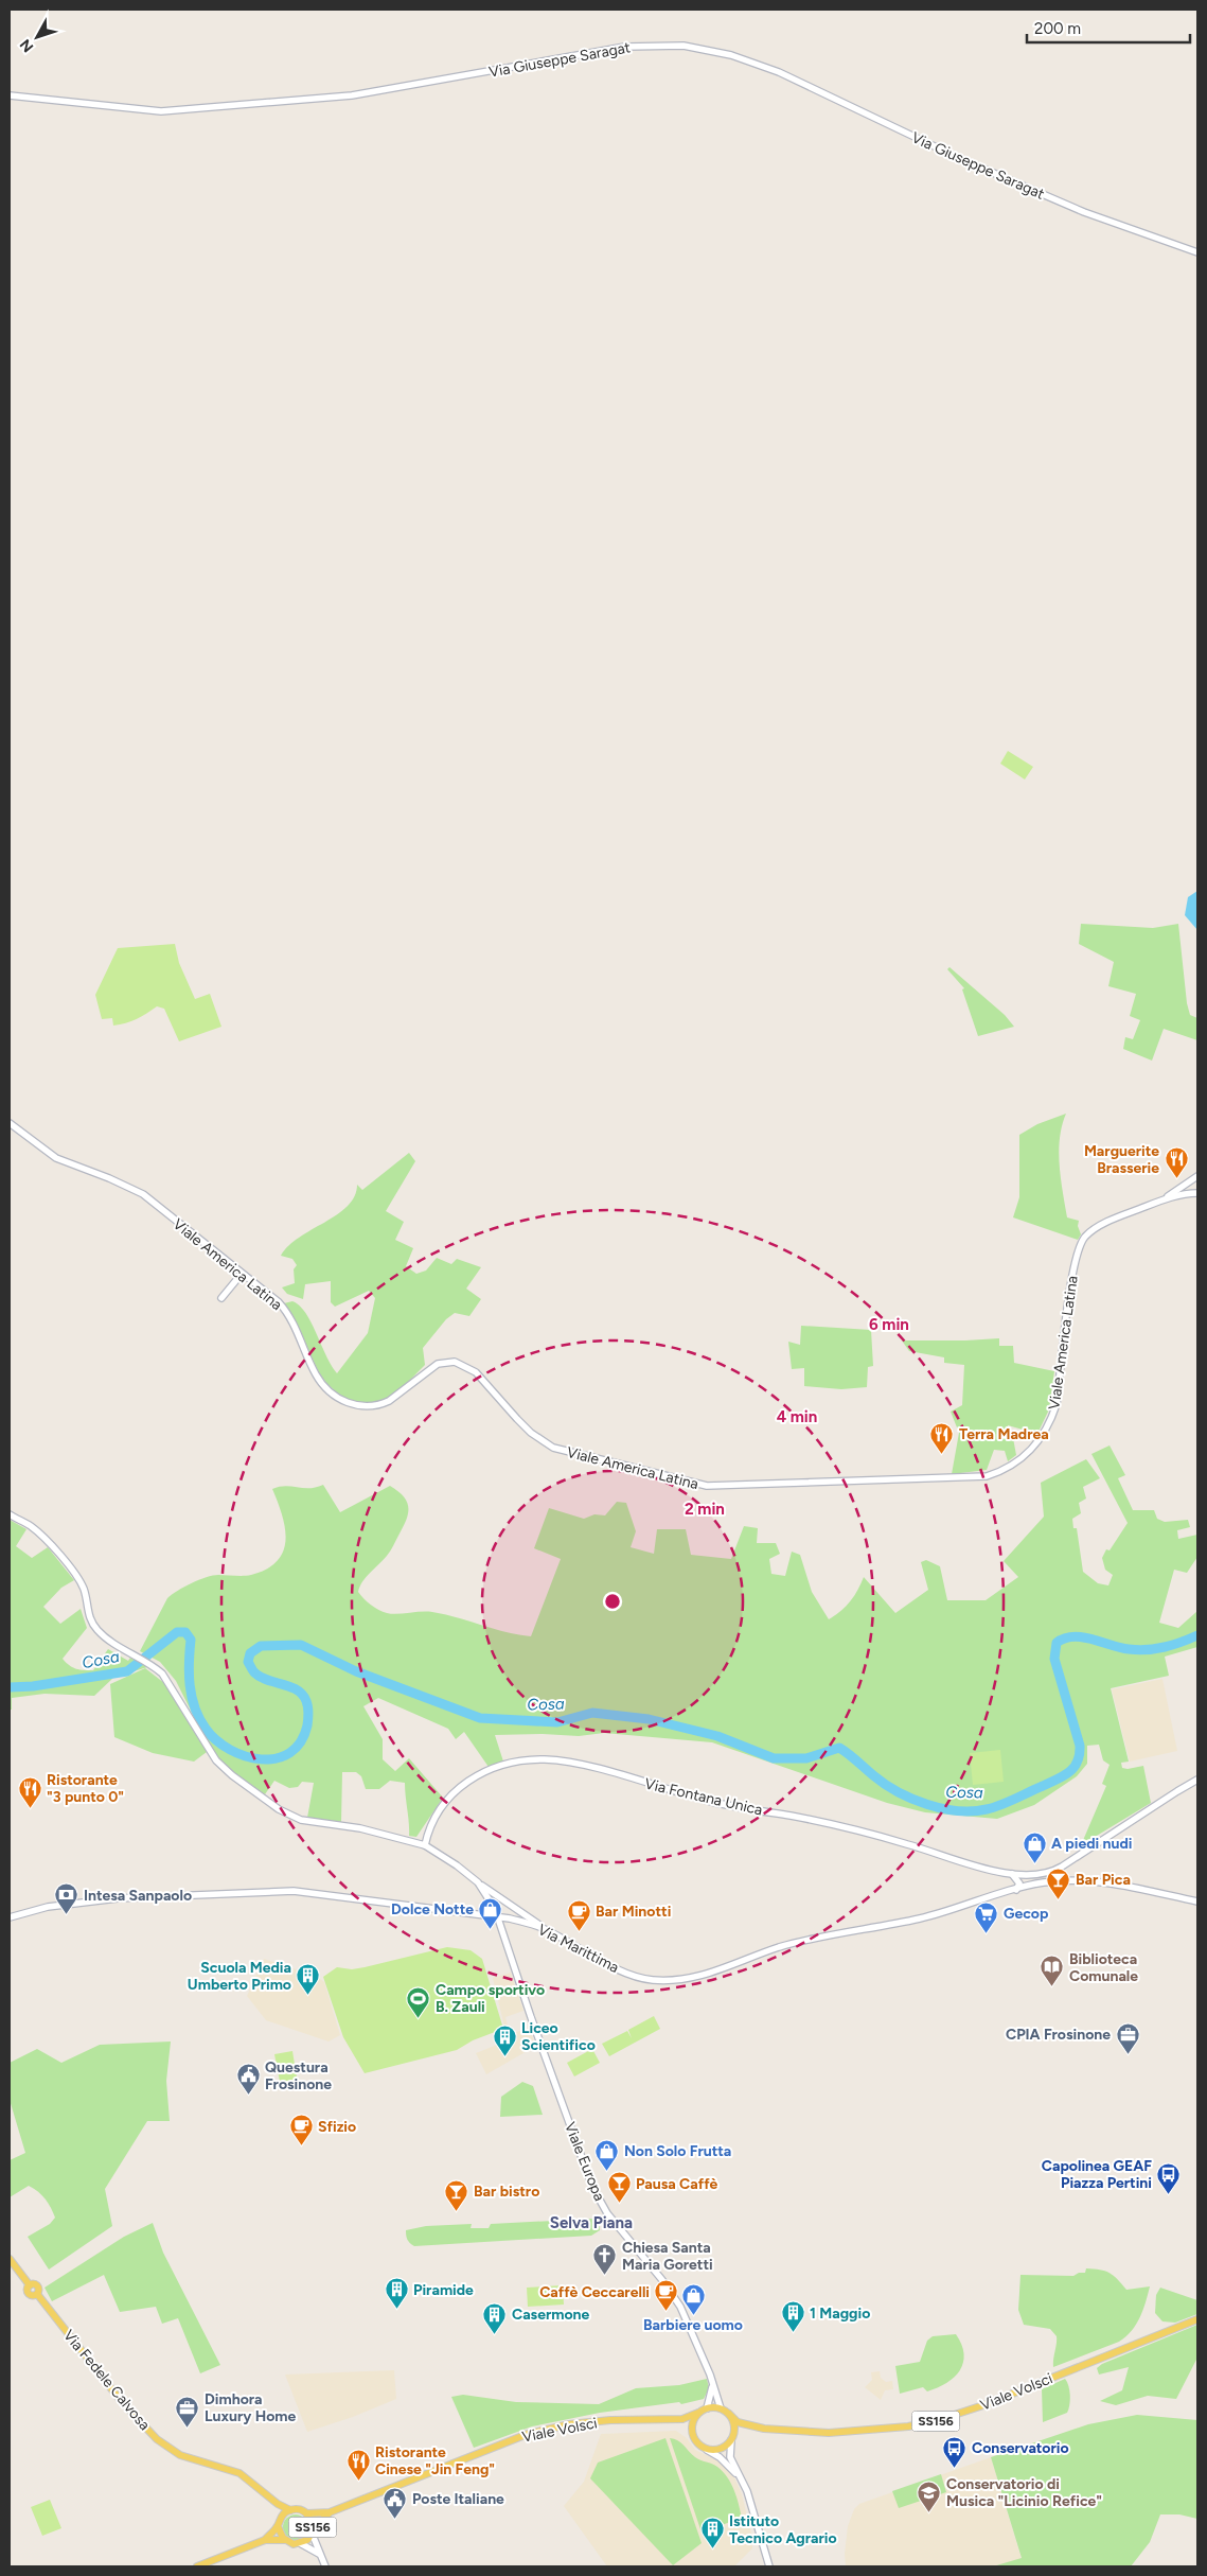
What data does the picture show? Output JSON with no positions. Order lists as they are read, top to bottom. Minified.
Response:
{"streets":{"main road":["Via Giuseppe Saragat","Viale America Latina","Via Fontana Unica","Via Marittima","Viale Europa","Via Fedele Calvosa","Viale Volsci","SS156"]},"crossings":[["Via Marittima","Viale Europa"],["Viale Europa","Viale Volsci"],["Viale Europa","SS156"],["Via Fedele Calvosa","Viale Volsci"],["Via Fedele Calvosa","SS156"],["Viale Volsci","SS156"]],"districts":["Selva Piana"],"water":["Cosa"],"places":{"restaurant":["Marguerite Brasserie","Terra Madrea","Ristorante \"3 punto 0\"","Ristorante Cinese \"Jin Feng\""],"shop":["A piedi nudi","Dolce Notte","Non Solo Frutta","Barbiere uomo"],"bar":["Bar Pica","Pausa Caffè","Bar bistro"],"bank":["Intesa Sanpaolo"],"cafe":["Bar Minotti","Sfizio","Caffè Ceccarelli"],"supermarket":["Gecop"],"library":["Biblioteca Comunale"],"building":["Scuola Media Umberto Primo","Liceo Scientifico","Piramide","1 Maggio","Casermone","Istituto Tecnico Agrario"],"sports":["Campo sportivo B. Zauli"],"office":["CPIA Frosinone","Dimhora Luxury Home"],"public building":["Questura Frosinone","Poste Italiane"],"bus stop":["Capolinea GEAF Piazza Pertini","Conservatorio"],"church":["Chiesa Santa Maria Goretti"],"school or university":["Conservatorio di Musica \"Licinio Refice\""]},"scale_bar":"200 m","north":"bottom left","rings":["6 min","4 min","2 min"]}
